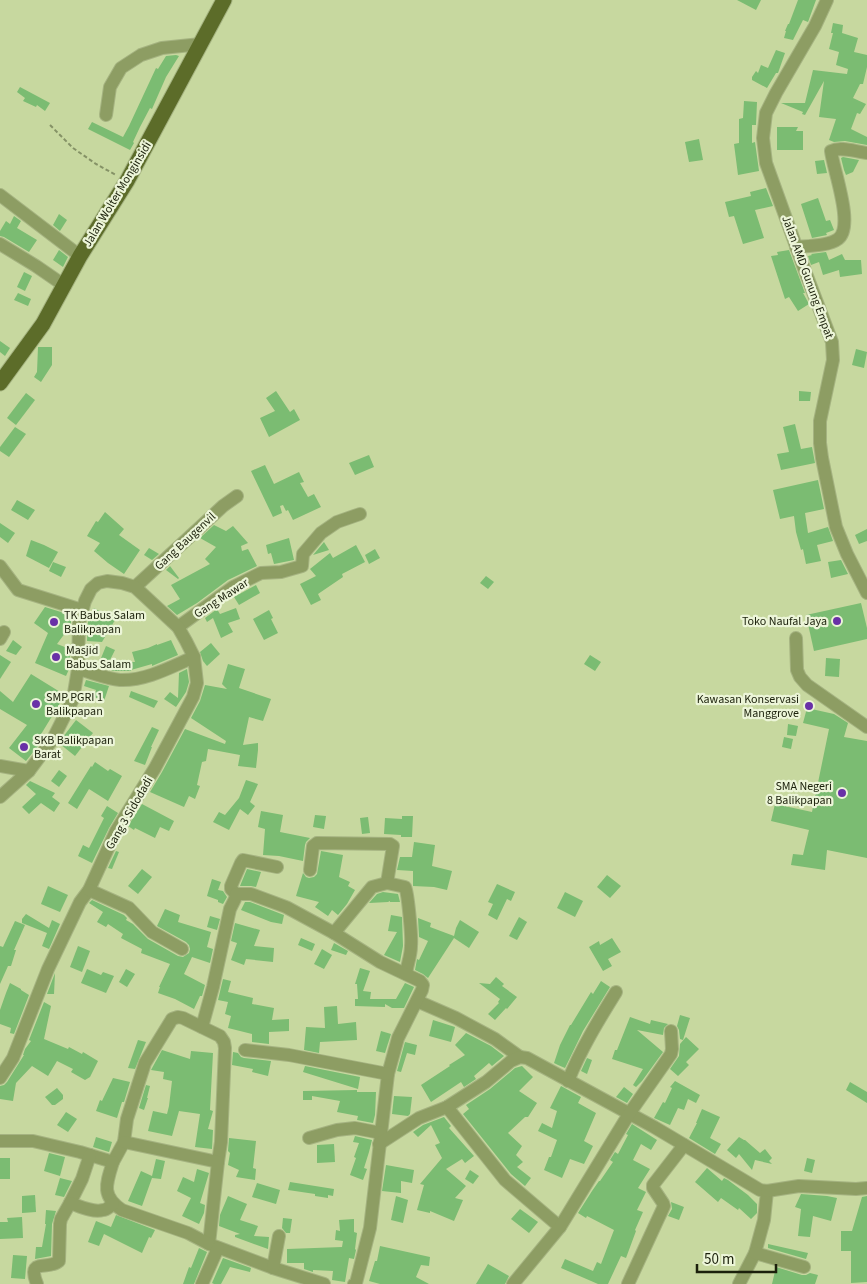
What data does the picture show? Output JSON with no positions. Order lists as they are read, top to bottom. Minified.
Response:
{"streets":{"main road":["Jalan Wolter Monginsidi"],"street":["Jalan AMD Gunung Empat","Gang Baugenvil","Gang Mawar","Gang 3 Sidodadi"]},"crossings":[["Gang Baugenvil","Gang Mawar"],["Gang Baugenvil","Gang 3 Sidodadi"],["Gang Mawar","Gang 3 Sidodadi"]],"places":["Toko Naufal Jaya","TK Babus Salam Balikpapan","Masjid Babus Salam","SMP PGRI 1 Balikpapan","Kawasan Konservasi Manggrove","SKB Balikpapan Barat","SMA Negeri 8 Balikpapan"],"scale_bar":"50 m"}
